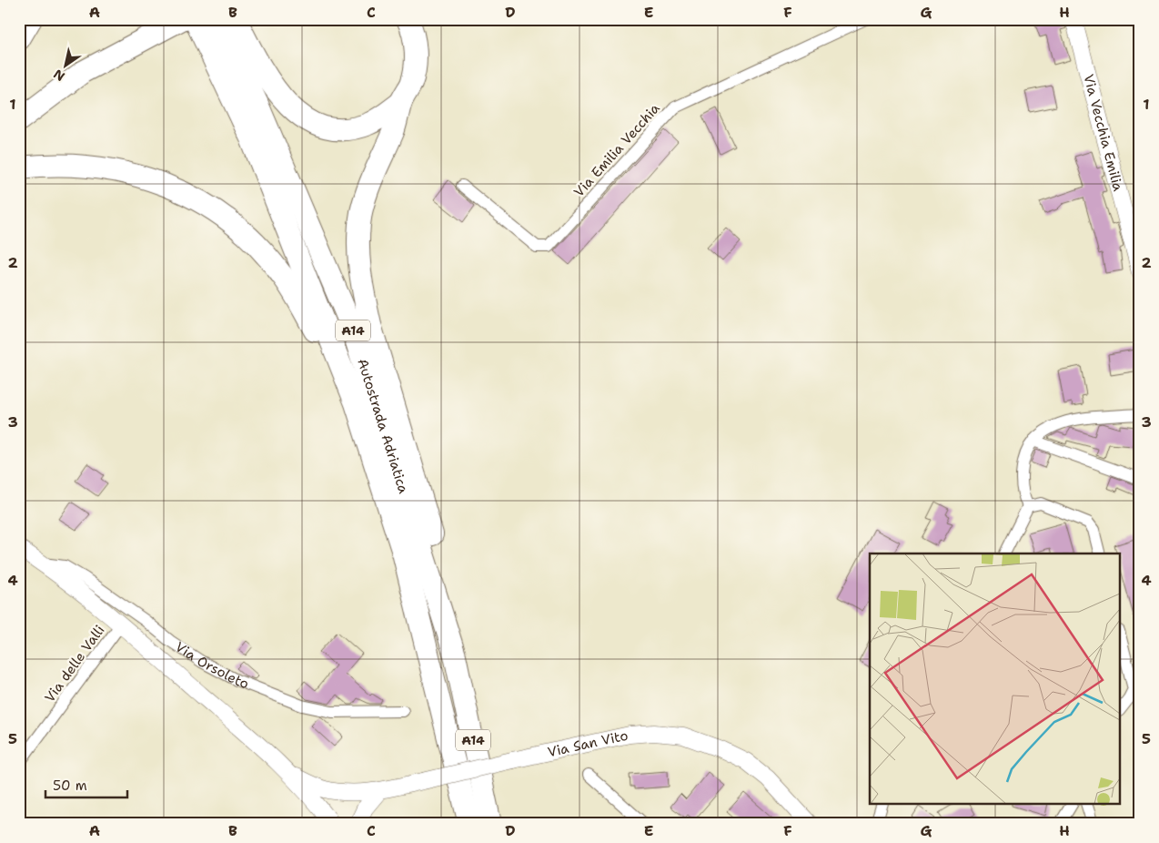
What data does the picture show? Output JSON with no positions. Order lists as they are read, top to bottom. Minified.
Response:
{"streets":{"highway":["A14","Autostrada Adriatica"],"street":["Via Vecchia Emilia","Via Emilia Vecchia","Via delle Valli","Via Orsoleto","Via San Vito"]},"crossings":[["Via delle Valli","Via Orsoleto"],["Via Orsoleto","Via San Vito"]],"scale_bar":"50 m","north":"bottom left","grid":{"columns":["A","B","C","D","E","F","G","H"],"rows":["1","2","3","4","5"]}}
